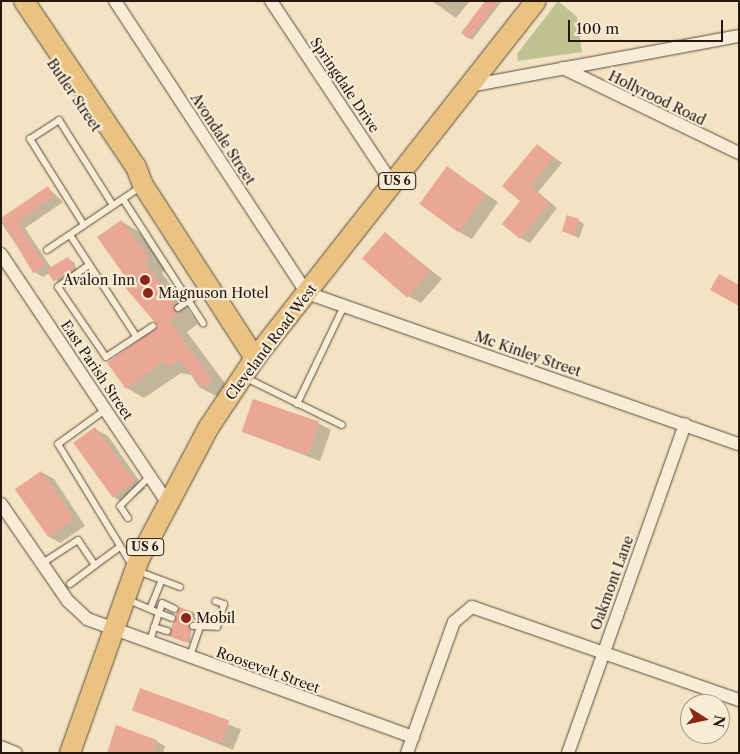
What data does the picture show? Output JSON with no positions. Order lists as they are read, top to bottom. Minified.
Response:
{"streets":{"main road":["Butler Street","US 6","Cleveland Road West"],"street":["Springdale Drive","Hollyrood Road","Avondale Street","Mc Kinley Street","East Parish Street","Oakmont Lane","Roosevelt Street"]},"crossings":[["Springdale Drive","Cleveland Road West"],["Butler Street","Cleveland Road West"],["Avondale Street","Cleveland Road West"],["Avondale Street","Mc Kinley Street"],["Cleveland Road West","Mc Kinley Street"],["Cleveland Road West","East Parish Street"],["Cleveland Road West","Roosevelt Street"],["Mc Kinley Street","Oakmont Lane"]],"places":["Avalon Inn","Magnuson Hotel","Mobil"],"scale_bar":"100 m","north":"right"}
